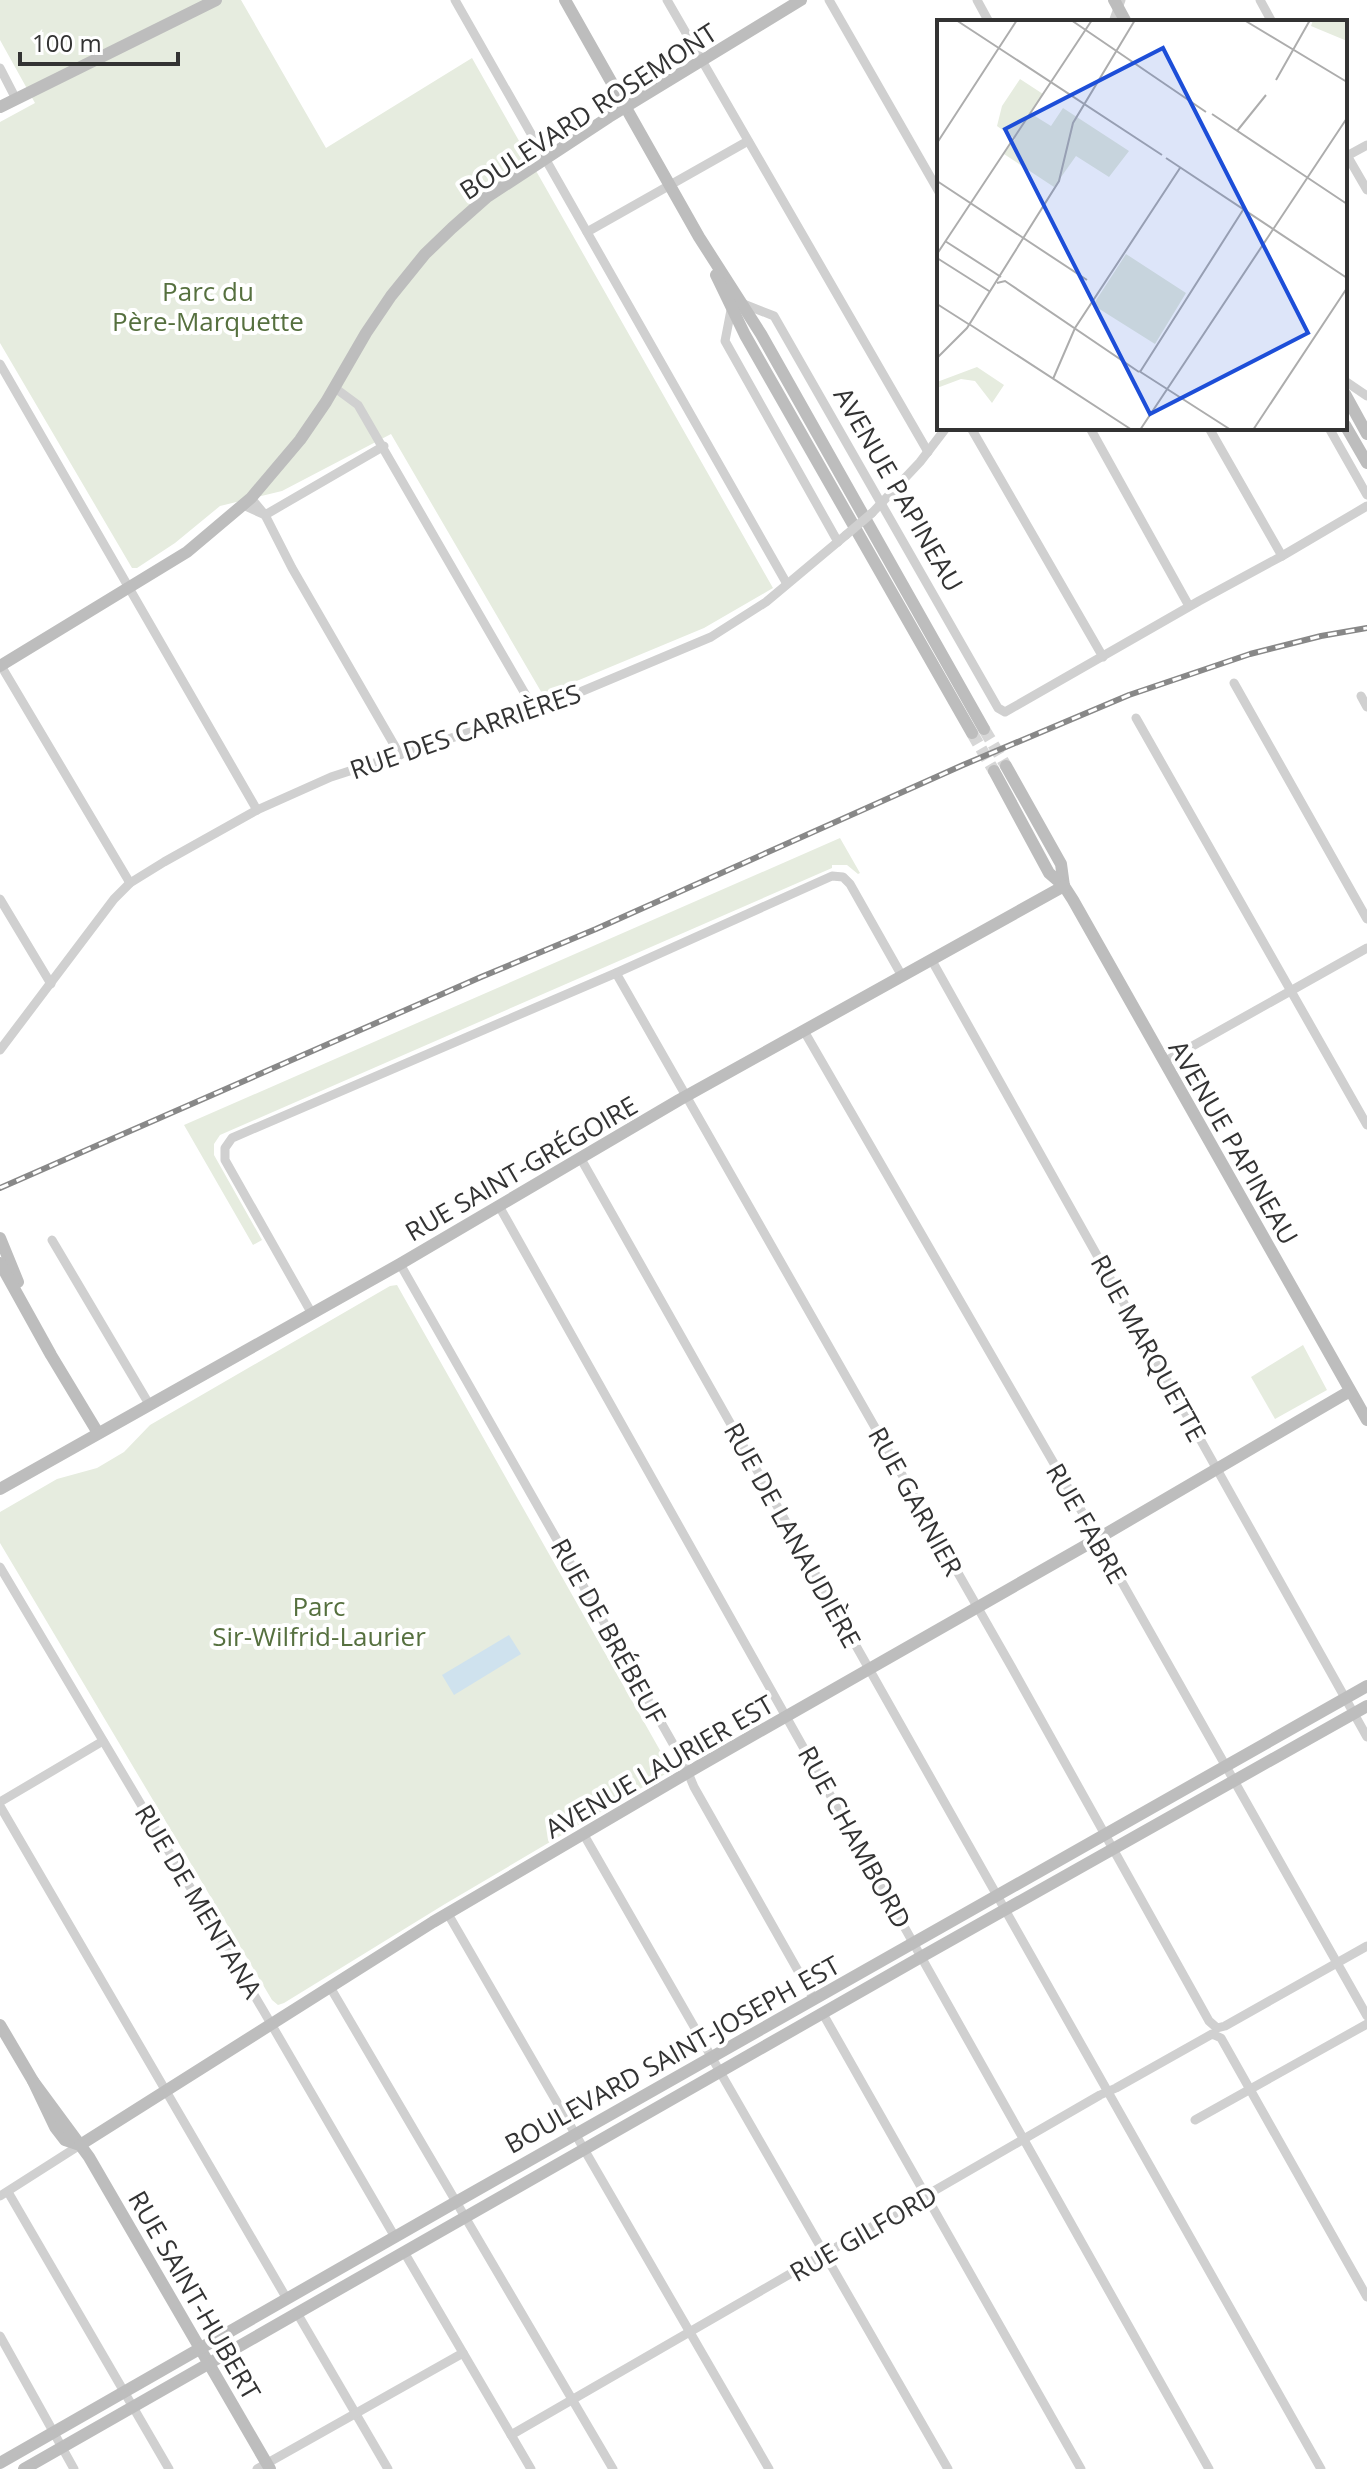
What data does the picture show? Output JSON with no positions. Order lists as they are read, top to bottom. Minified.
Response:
{"streets":{"main road":["BOULEVARD ROSEMONT","AVENUE PAPINEAU","RUE SAINT-GRÉGOIRE","AVENUE LAURIER EST","BOULEVARD SAINT-JOSEPH EST","RUE SAINT-HUBERT"],"street":["RUE DES CARRIÈRES","RUE MARQUETTE","RUE GARNIER","RUE FABRE","RUE DE LANAUDIÈRE","RUE DE BRÉBEUF","RUE CHAMBORD","RUE DE MENTANA","RUE GILFORD"]},"crossings":[["AVENUE PAPINEAU","RUE DES CARRIÈRES"],["AVENUE PAPINEAU","RUE SAINT-GRÉGOIRE"],["AVENUE PAPINEAU","AVENUE LAURIER EST"],["RUE SAINT-GRÉGOIRE","RUE MARQUETTE"],["RUE SAINT-GRÉGOIRE","RUE GARNIER"],["RUE SAINT-GRÉGOIRE","RUE FABRE"],["RUE SAINT-GRÉGOIRE","RUE DE LANAUDIÈRE"],["RUE SAINT-GRÉGOIRE","RUE DE BRÉBEUF"],["RUE SAINT-GRÉGOIRE","RUE CHAMBORD"],["RUE MARQUETTE","AVENUE LAURIER EST"],["RUE MARQUETTE","BOULEVARD SAINT-JOSEPH EST"],["RUE GARNIER","AVENUE LAURIER EST"],["RUE GARNIER","BOULEVARD SAINT-JOSEPH EST"],["RUE GARNIER","RUE GILFORD"],["RUE FABRE","AVENUE LAURIER EST"],["RUE FABRE","BOULEVARD SAINT-JOSEPH EST"],["RUE FABRE","RUE GILFORD"],["RUE DE LANAUDIÈRE","AVENUE LAURIER EST"],["RUE DE LANAUDIÈRE","BOULEVARD SAINT-JOSEPH EST"],["RUE DE LANAUDIÈRE","RUE GILFORD"],["RUE DE BRÉBEUF","AVENUE LAURIER EST"],["RUE DE BRÉBEUF","BOULEVARD SAINT-JOSEPH EST"],["AVENUE LAURIER EST","RUE CHAMBORD"],["AVENUE LAURIER EST","RUE DE MENTANA"],["AVENUE LAURIER EST","RUE SAINT-HUBERT"],["RUE CHAMBORD","BOULEVARD SAINT-JOSEPH EST"],["RUE CHAMBORD","RUE GILFORD"],["RUE DE MENTANA","BOULEVARD SAINT-JOSEPH EST"],["BOULEVARD SAINT-JOSEPH EST","RUE SAINT-HUBERT"]],"parks":["Parc du Père-Marquette","Parc Sir-Wilfrid-Laurier"],"scale_bar":"100 m"}
